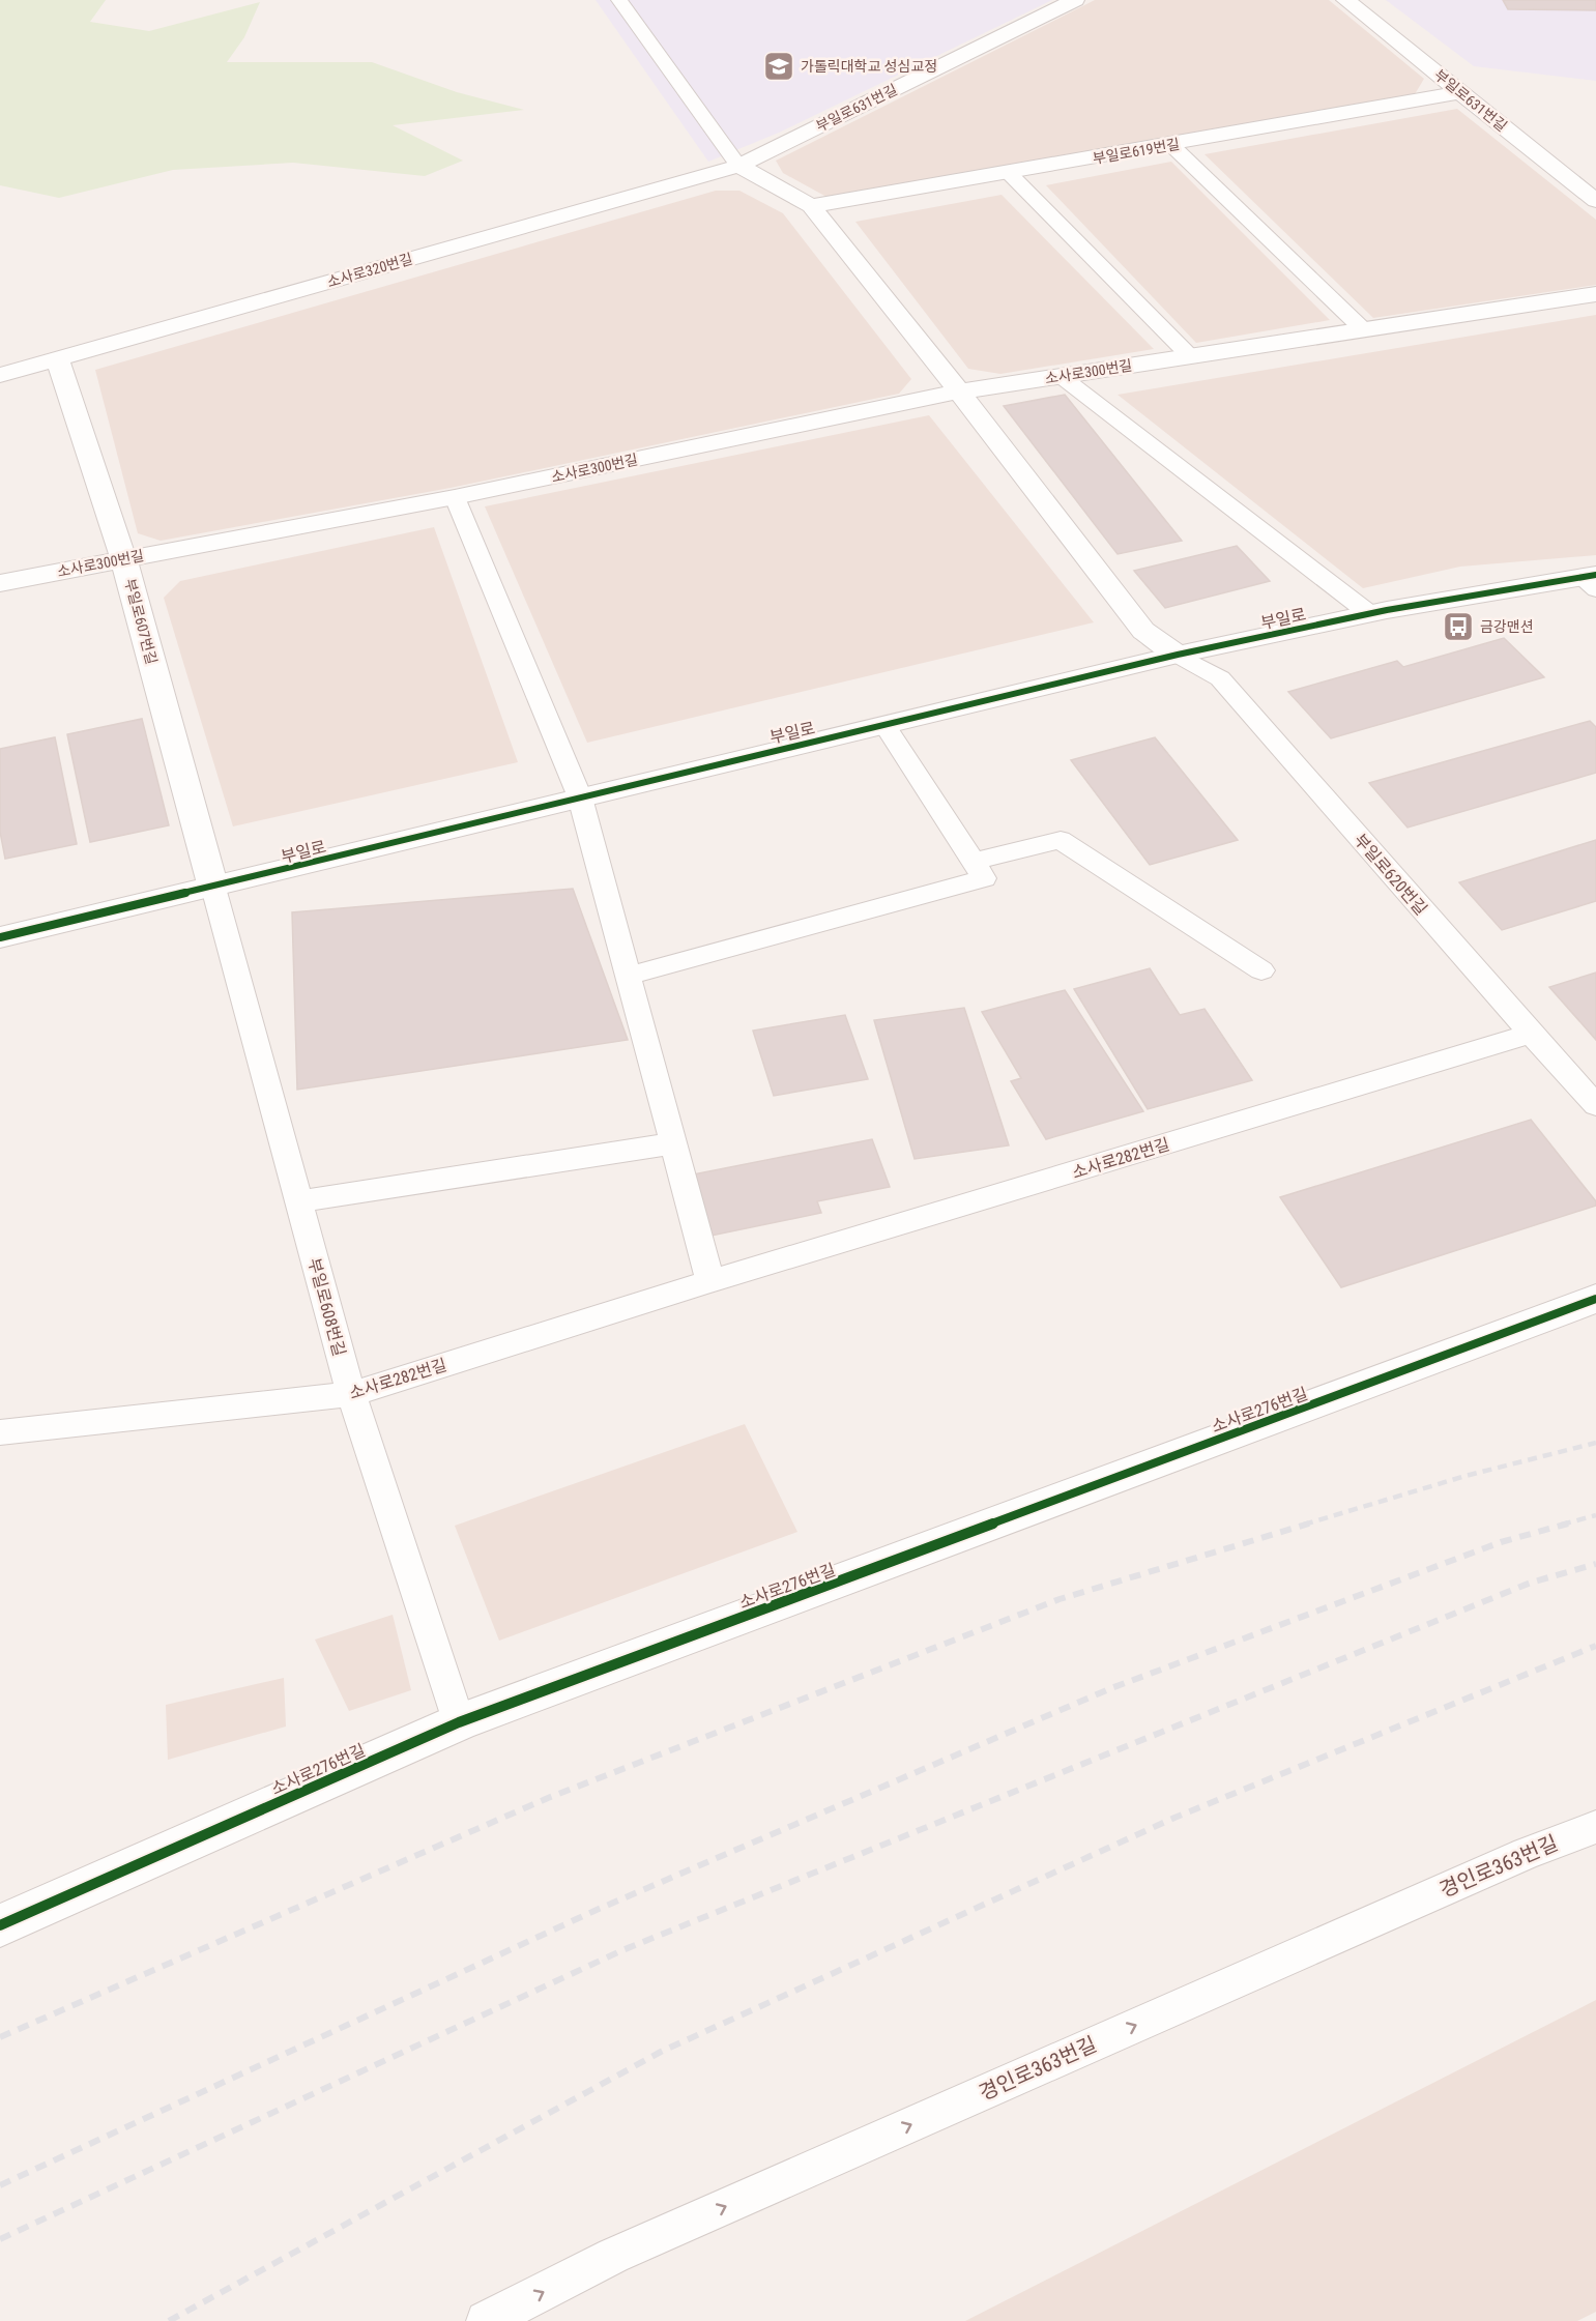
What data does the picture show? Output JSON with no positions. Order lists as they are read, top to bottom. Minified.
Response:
{"streets":{"street":["부일로631번길","부일로619번길","소사로320번길","소사로300번길","부일로","부일로607번길","소사로276번길"],"lane":["부일로620번길","소사로282번길","부일로608번길","경인로363번길"]},"crossings":[["부일로631번길","부일로619번길"],["부일로631번길","소사로320번길"],["소사로320번길","부일로607번길"],["소사로300번길","부일로607번길"],["부일로","부일로607번길"],["부일로","부일로620번길"],["부일로","부일로608번길"],["부일로607번길","부일로608번길"],["부일로620번길","소사로282번길"],["소사로282번길","부일로608번길"],["부일로608번길","소사로276번길"]],"one_way":["경인로363번길"],"places":{"school or university":["가톨릭대학교 성심교정"],"bus stop":["금강맨션"]}}
